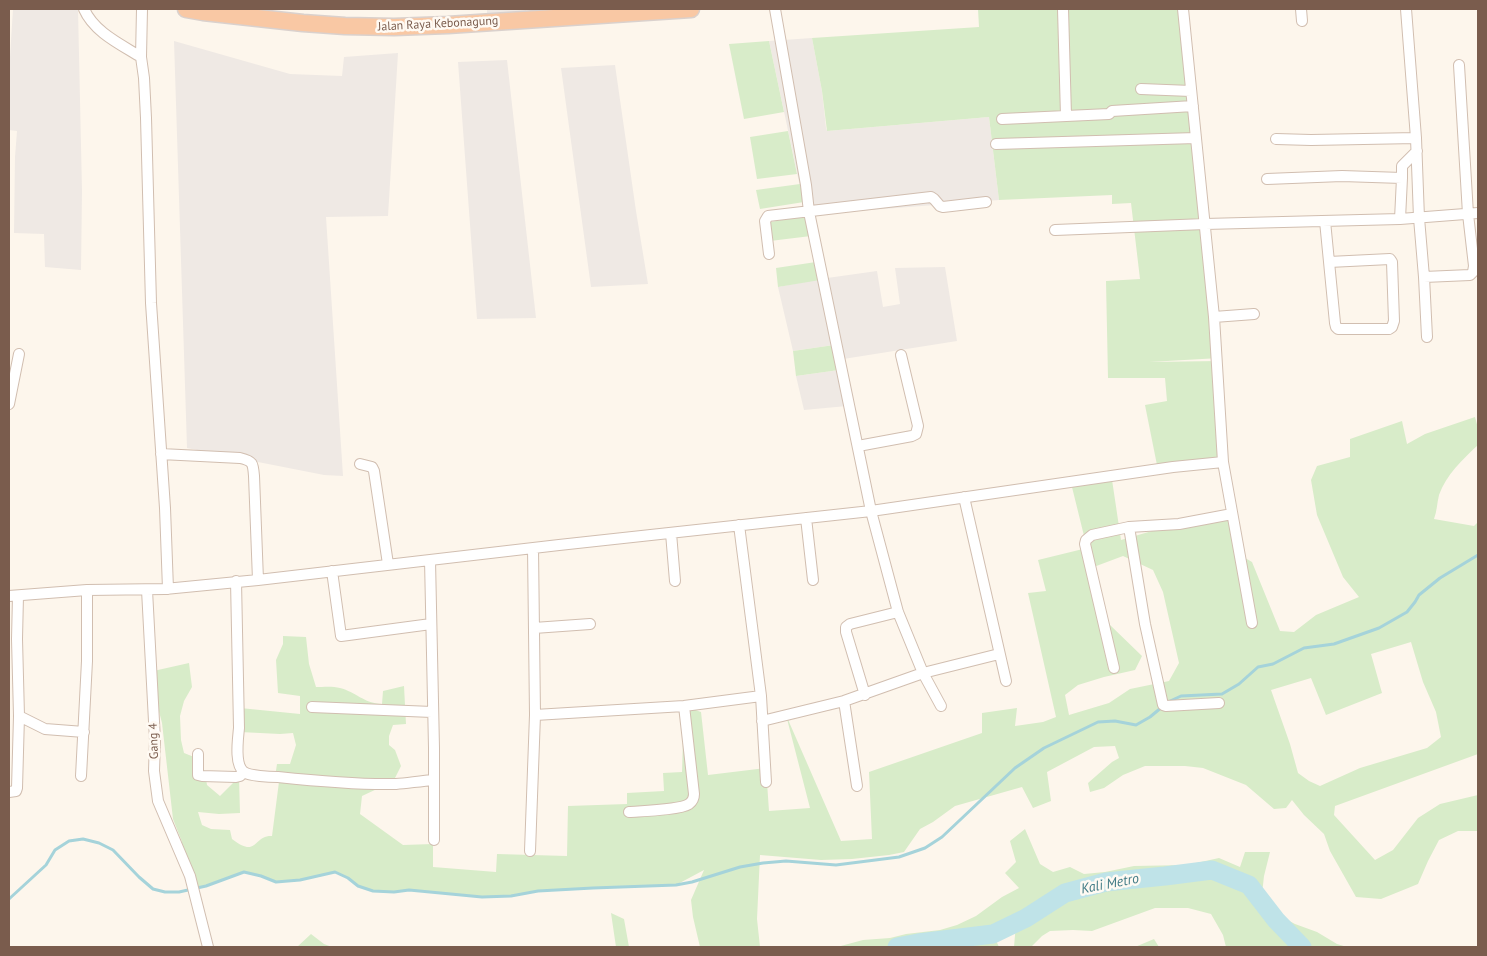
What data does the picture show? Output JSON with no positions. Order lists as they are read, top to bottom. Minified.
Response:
{"streets":{"highway":["Jalan Raya Kebonagung"],"street":["Gang 4"]},"water":["Kali Metro"]}
